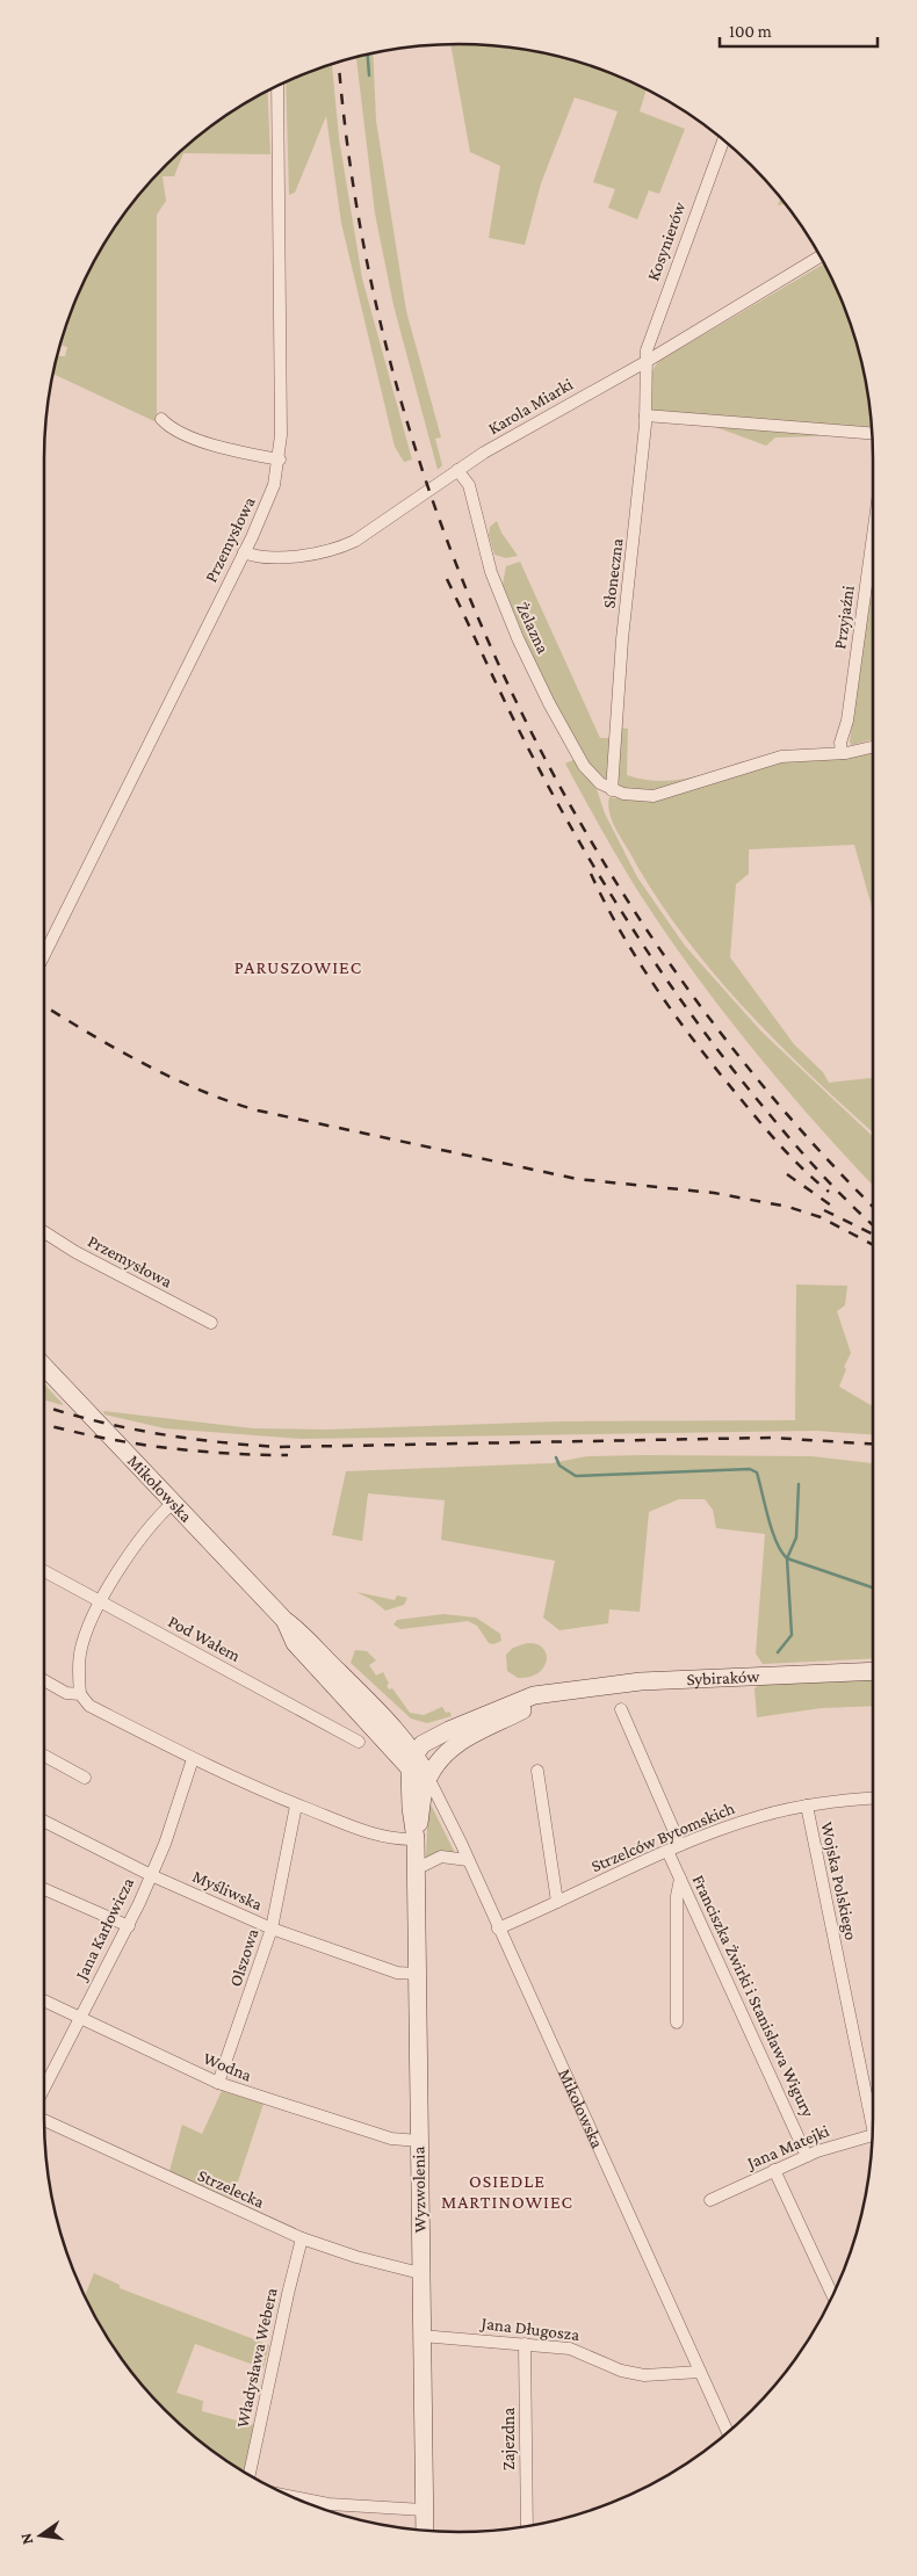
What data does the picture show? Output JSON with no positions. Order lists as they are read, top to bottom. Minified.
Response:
{"streets":{"main road":["Mikołowska","Sybiraków","Wyzwolenia"],"street":["Kosynierów","Karola Miarki","Przemysłowa","Słoneczna","Przyjaźni","Żelazna","Pod Wałem","Strzelców Bytomskich","Wojska Polskiego","Myśliwska","Jana Karłowicza","Olszowa","Franciszka Żwirki i Stanisława Wigury","Wodna","Jana Matejki","Strzelecka","Jana Długosza","Władysława Webera","Zajezdna"]},"crossings":[["Kosynierów","Karola Miarki"],["Kosynierów","Słoneczna"],["Karola Miarki","Przemysłowa"],["Karola Miarki","Słoneczna"],["Karola Miarki","Żelazna"],["Słoneczna","Żelazna"],["Mikołowska","Sybiraków"],["Mikołowska","Strzelców Bytomskich"],["Mikołowska","Wyzwolenia"],["Mikołowska","Jana Długosza"],["Sybiraków","Wyzwolenia"],["Strzelców Bytomskich","Wojska Polskiego"],["Strzelców Bytomskich","Franciszka Żwirki i Stanisława Wigury"],["Myśliwska","Jana Karłowicza"],["Myśliwska","Olszowa"],["Myśliwska","Wyzwolenia"],["Jana Karłowicza","Wodna"],["Olszowa","Wodna"],["Franciszka Żwirki i Stanisława Wigury","Jana Matejki"],["Wodna","Wyzwolenia"],["Strzelecka","Wyzwolenia"],["Strzelecka","Władysława Webera"],["Wyzwolenia","Jana Długosza"],["Jana Długosza","Zajezdna"]],"districts":["PARUSZOWIEC","OSIEDLE MARTINOWIEC"],"scale_bar":"100 m","north":"left"}
